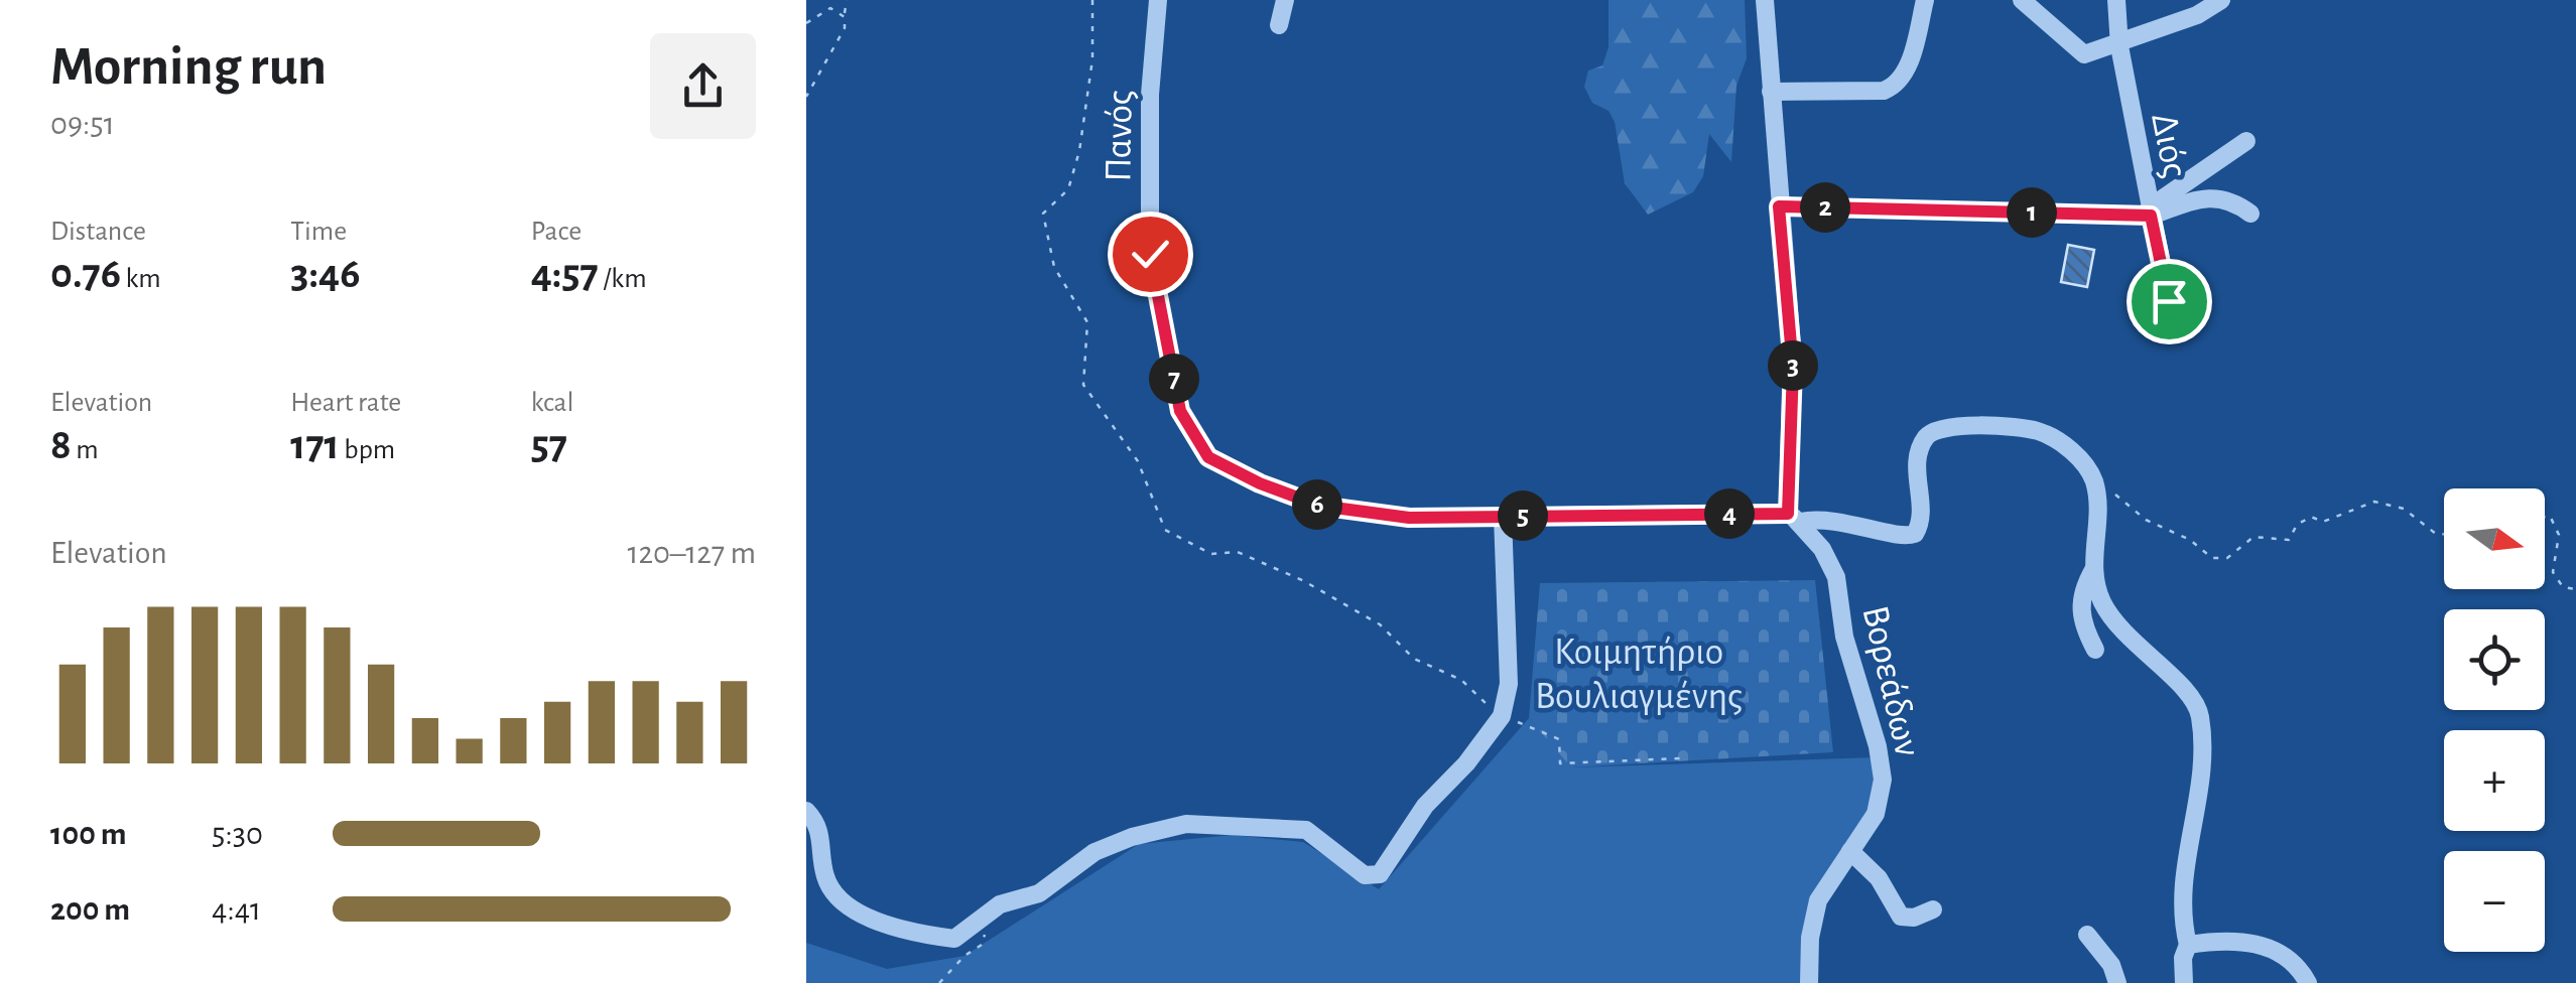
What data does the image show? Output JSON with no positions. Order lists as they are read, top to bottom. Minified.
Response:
{"streets":{"street":["Πανός","Διός","Βορεάδων"]},"crossings":[["Πανός","Βορεάδων"]],"parks":["Κοιμητήριο Βουλιαγμένης"],"north":"right","page":{"heading":["Morning run","09:51"],"stats":[["Distance","0.76 km"],["Time","3:46"],["Pace","4:57 /km"],["Elevation","8 m"],["Heart rate","171 bpm"],["kcal","57"]],"pins":["2","1","3","7","6","4","5"],"map_buttons":["+","−"],"chart":["Elevation","120–127 m"],"list":[{"name":"100 m","note":"5:30"},{"name":"200 m","note":"4:41"}]}}
